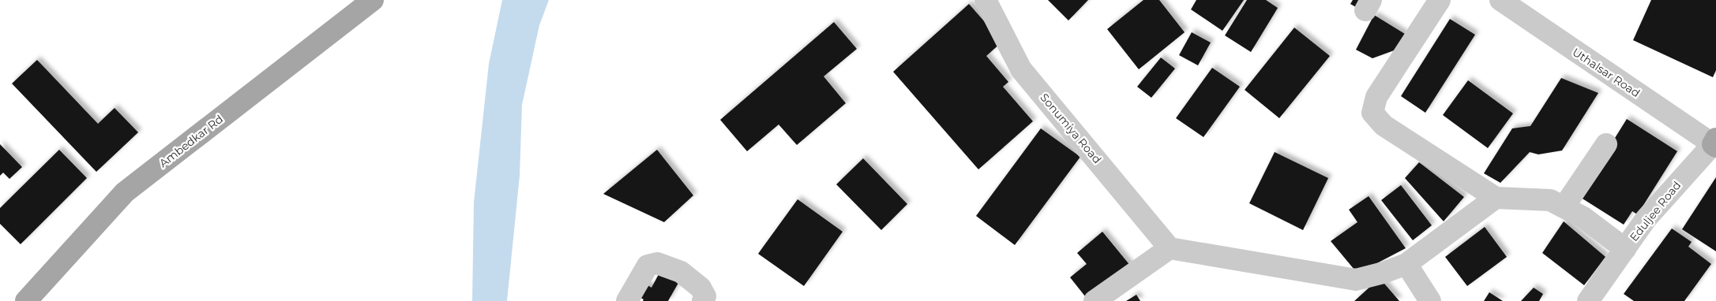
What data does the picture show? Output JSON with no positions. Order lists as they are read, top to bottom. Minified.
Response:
{"streets":{"main road":["Ambedkar Rd"],"street":["Uthalsar Road","Sonumiya Road","Eduljee Road"]},"crossings":[["Uthalsar Road","Eduljee Road"]]}
